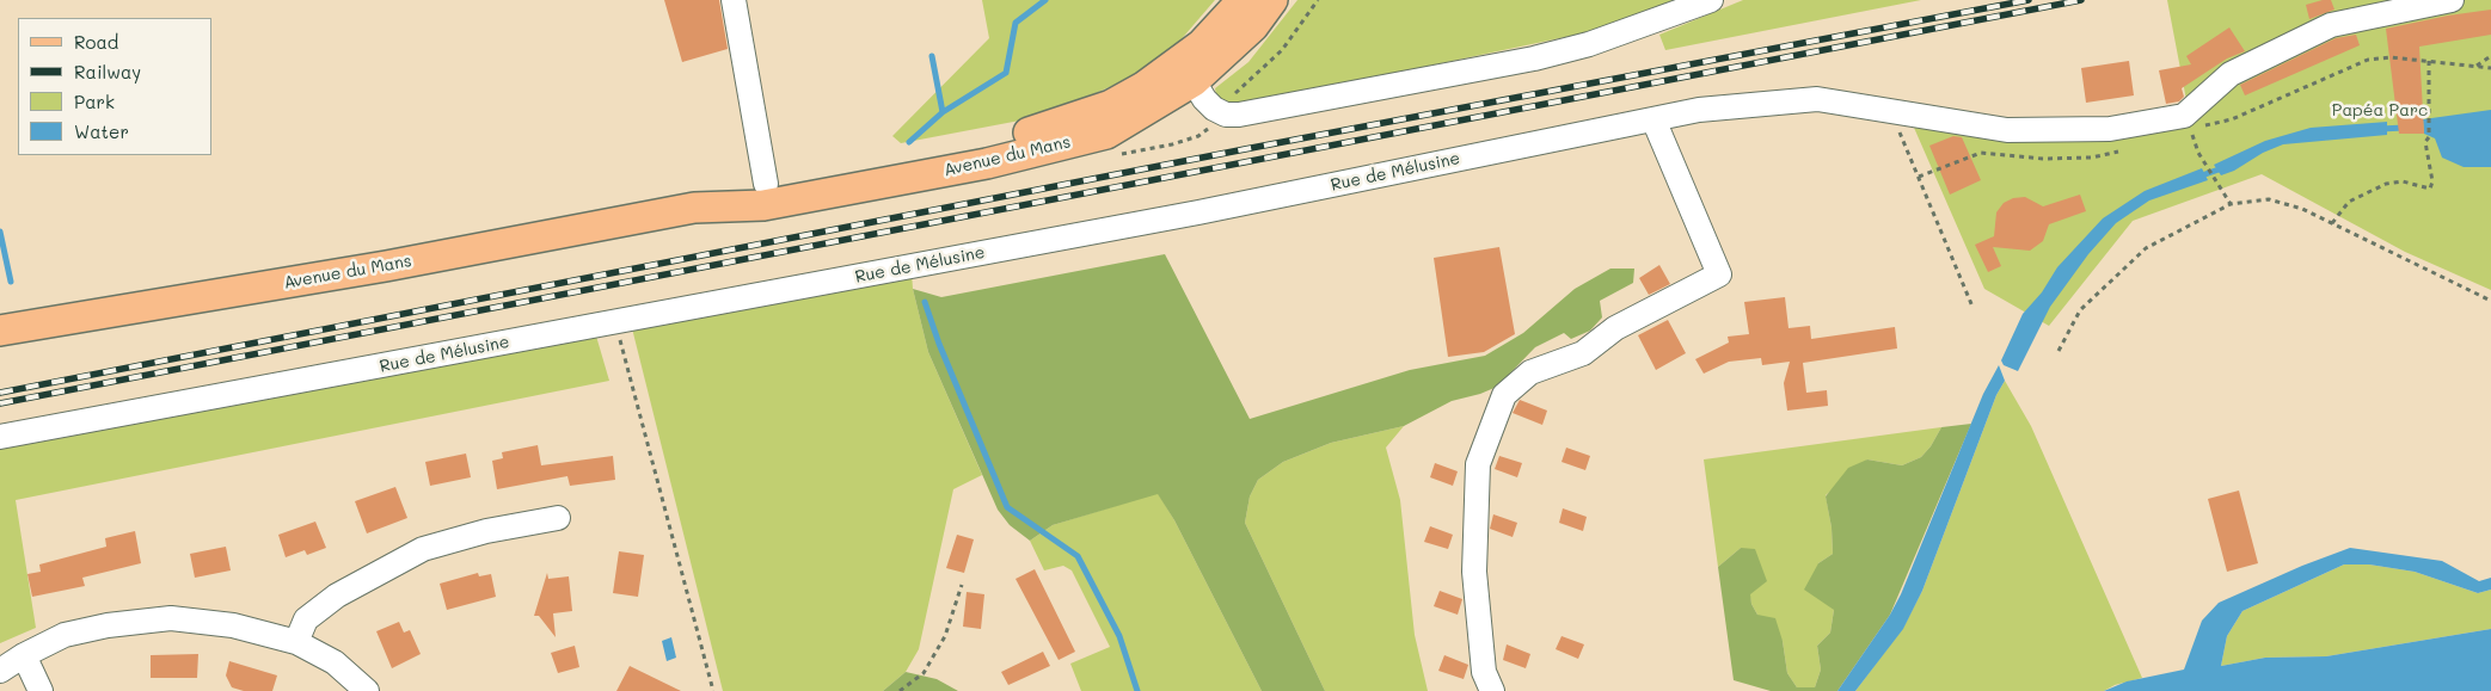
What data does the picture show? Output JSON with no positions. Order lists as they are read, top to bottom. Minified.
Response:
{"streets":{"main road":["Avenue du Mans"],"street":["Rue de Mélusine"]},"parks":["Papéa Parc"],"legend":["Road","Railway","Park","Water"]}
